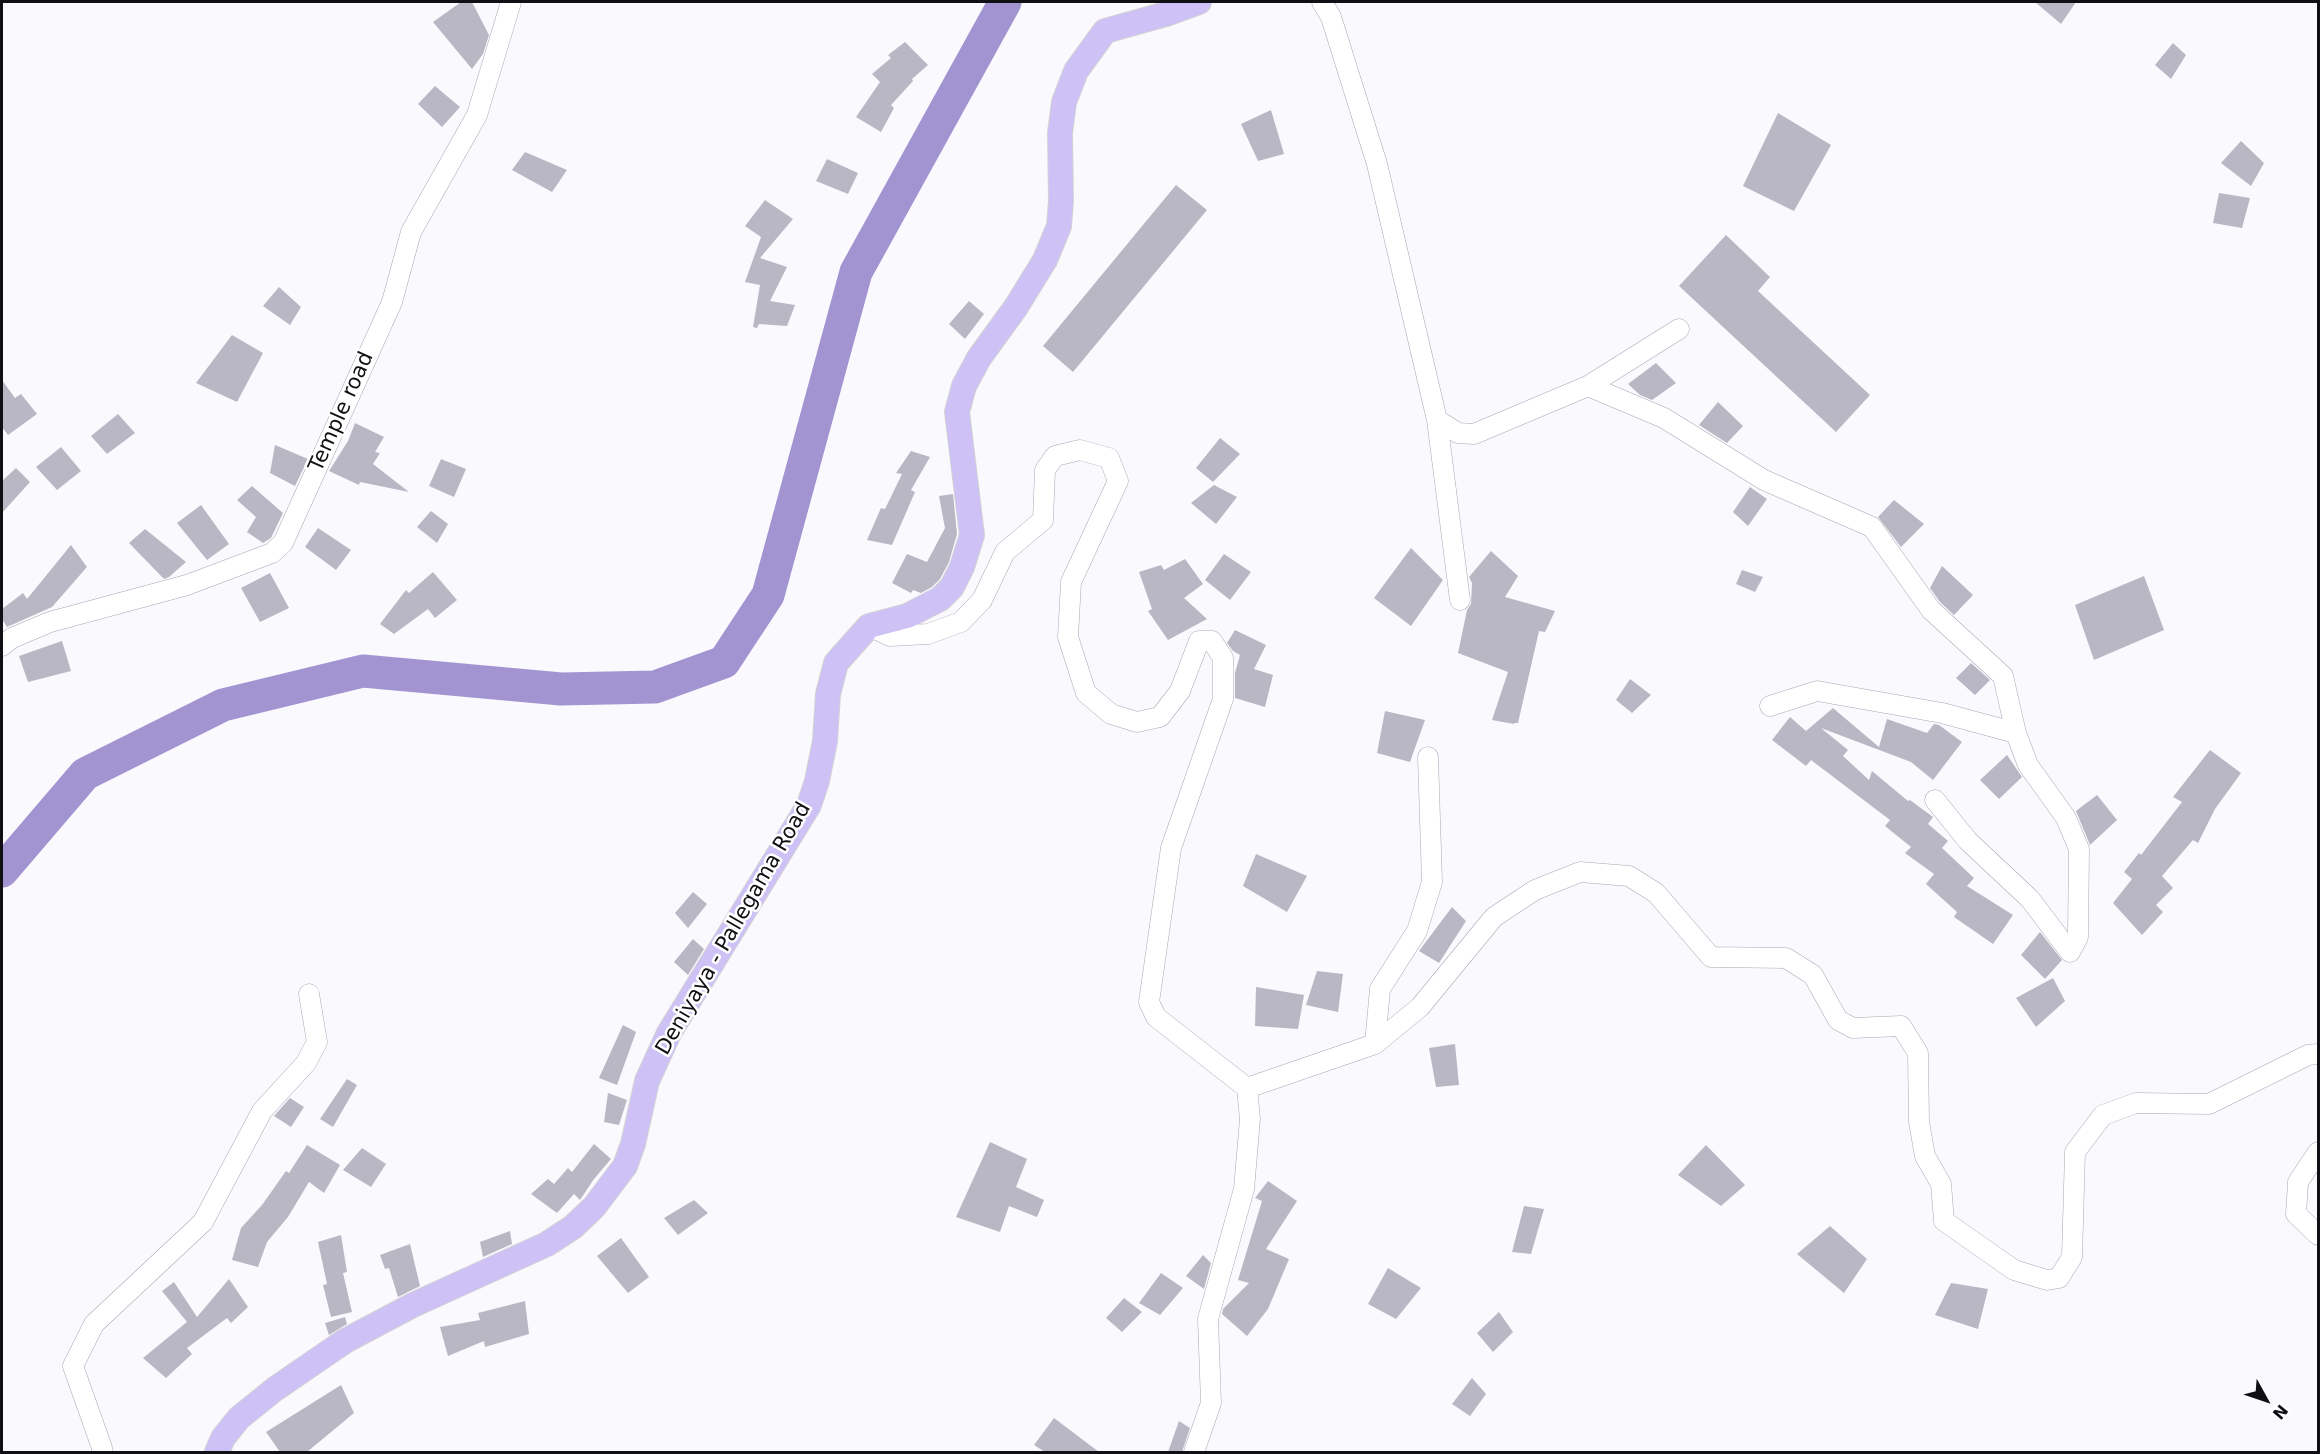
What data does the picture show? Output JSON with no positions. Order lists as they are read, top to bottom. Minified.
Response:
{"streets":{"main road":["Deniyaya - Pallegama Road"],"street":["Temple road"]},"north":"bottom right"}
